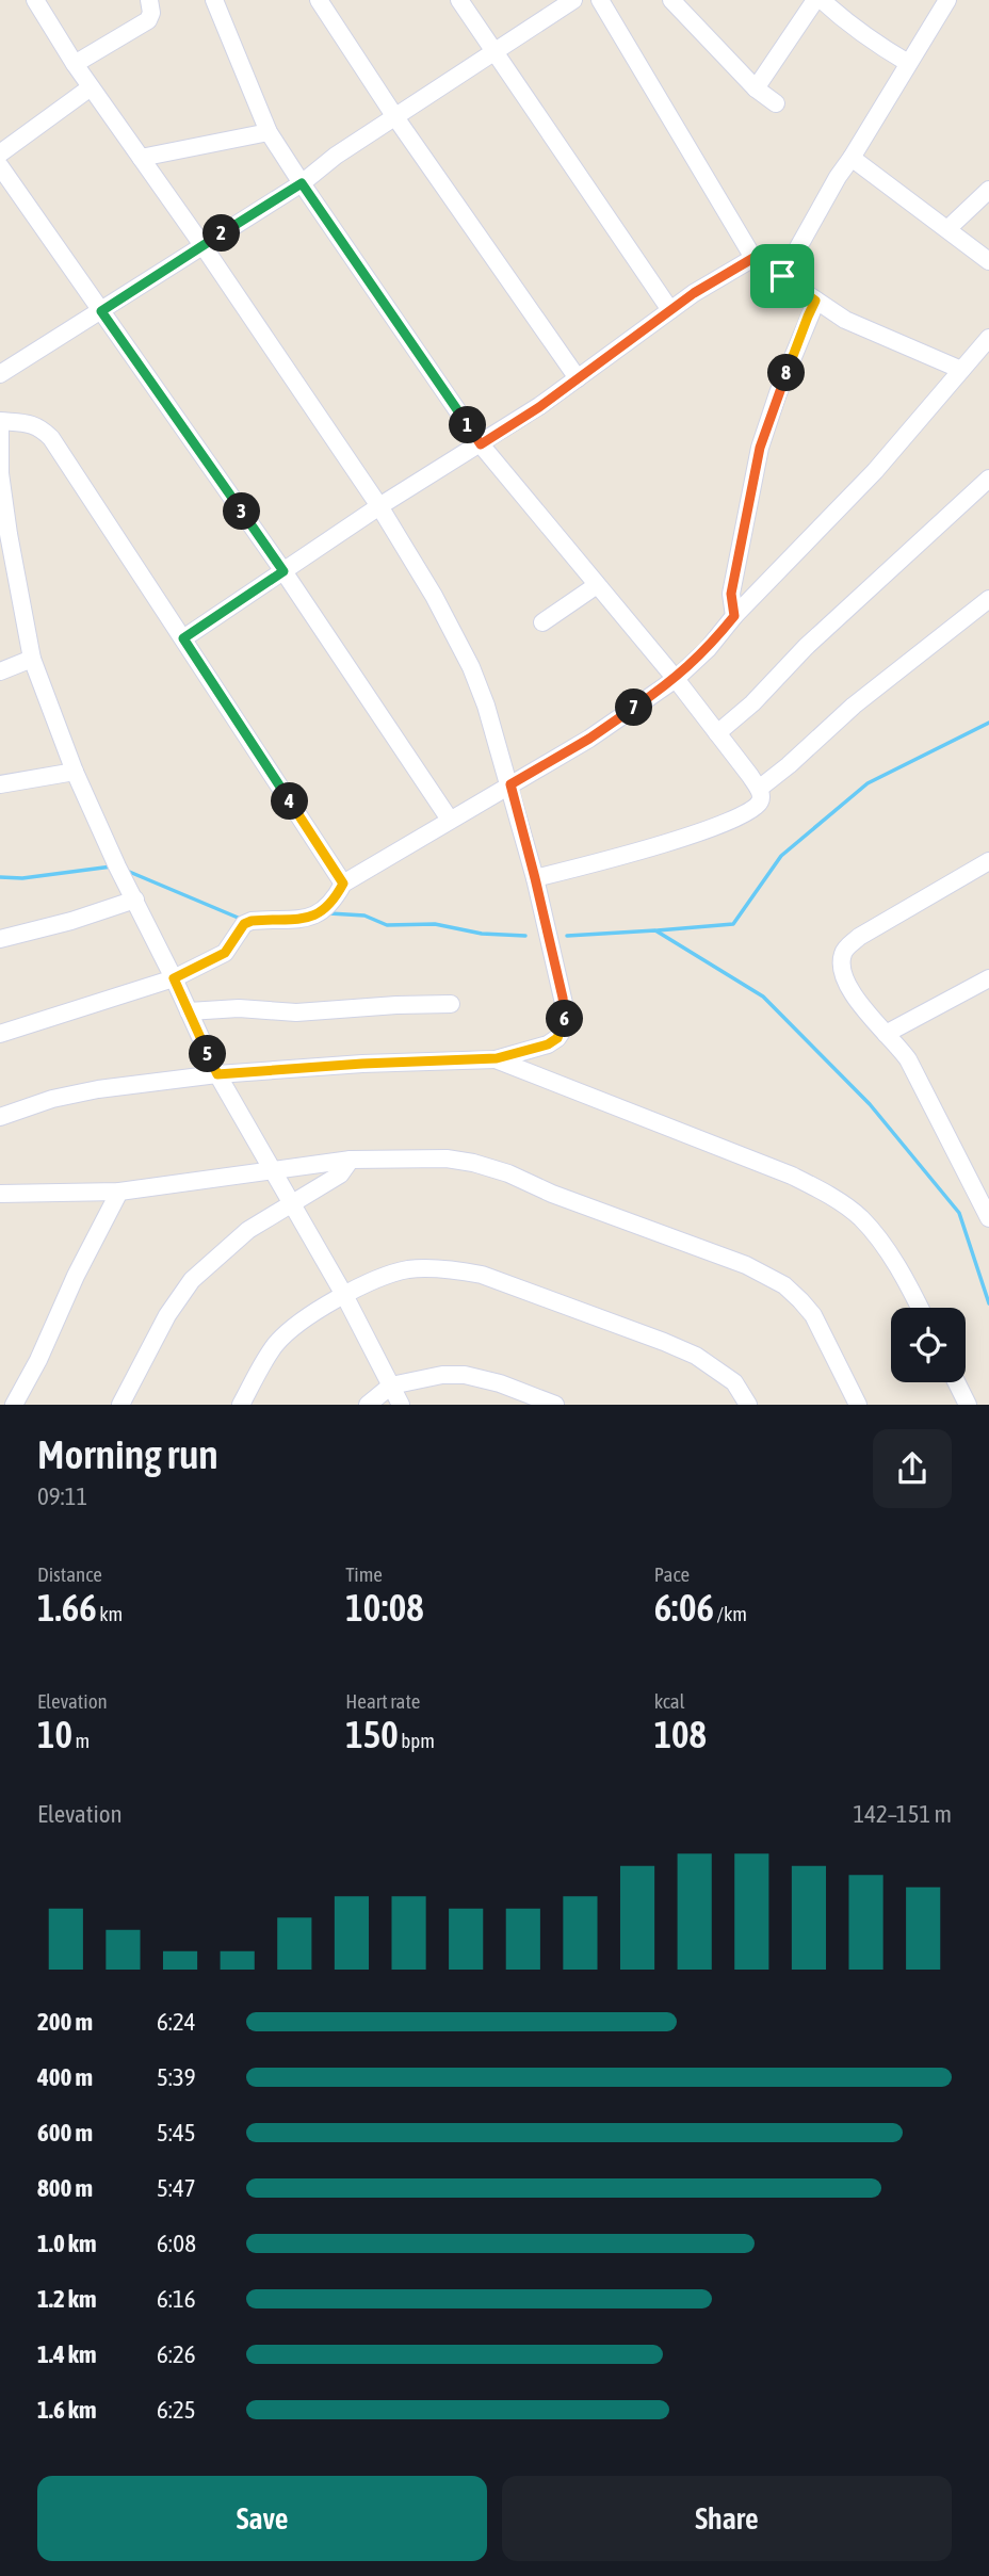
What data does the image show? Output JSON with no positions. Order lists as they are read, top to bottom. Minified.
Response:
{"page":{"pins":["2","8","1","3","7","4","6","5"],"heading":["Morning run","09:11"],"stats":[["Distance","1.66 km"],["Time","10:08"],["Pace","6:06 /km"],["Elevation","10 m"],["Heart rate","150 bpm"],["kcal","108"]],"chart":["Elevation","142–151 m"],"list":[{"name":"200 m","note":"6:24"},{"name":"400 m","note":"5:39"},{"name":"600 m","note":"5:45"},{"name":"800 m","note":"5:47"},{"name":"1.0 km","note":"6:08"},{"name":"1.2 km","note":"6:16"},{"name":"1.4 km","note":"6:26"},{"name":"1.6 km","note":"6:25"}],"buttons":["Save","Share"]}}
